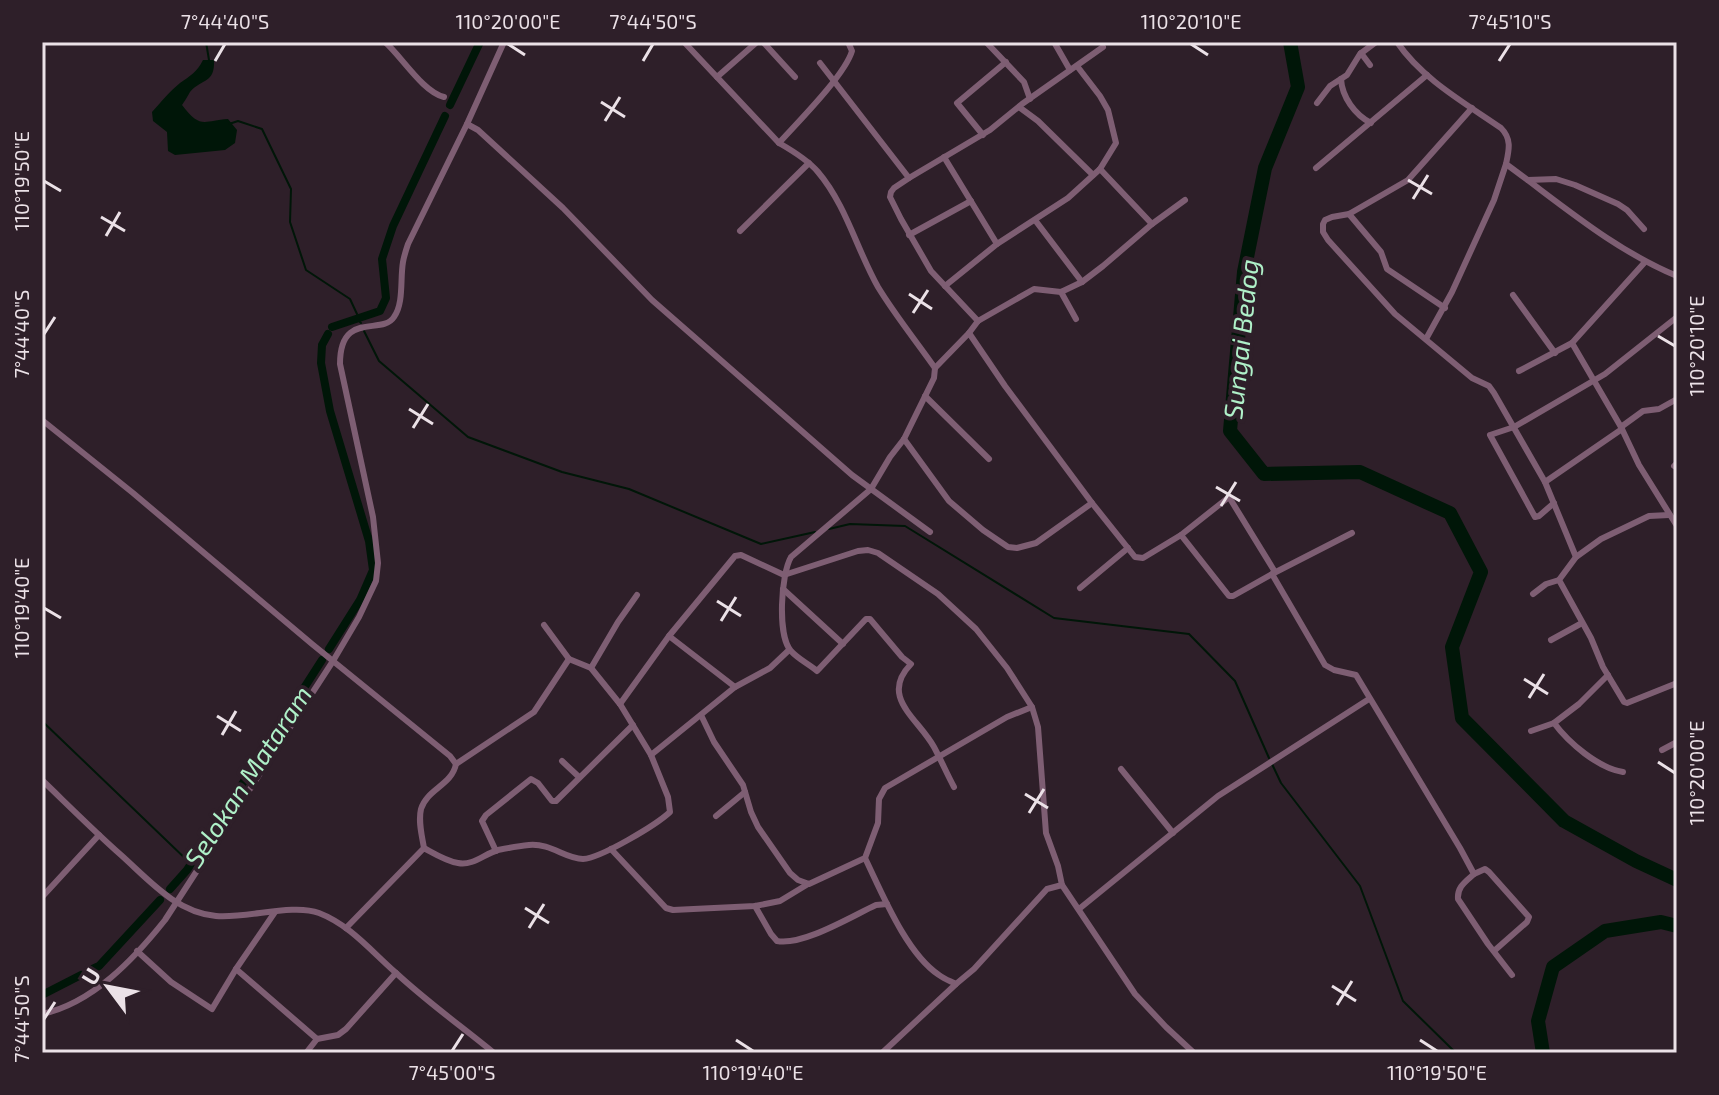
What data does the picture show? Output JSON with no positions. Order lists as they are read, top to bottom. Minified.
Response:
{"water":["Sungai Bedog","Selokan Mataram"],"north":"top left","coordinates":["7°44'40\"S","110°20'00\"E","7°44'50\"S","110°20'10\"E","7°45'10\"S","110°19'50\"E","110°19'40\"E","7°45'00\"S"]}
